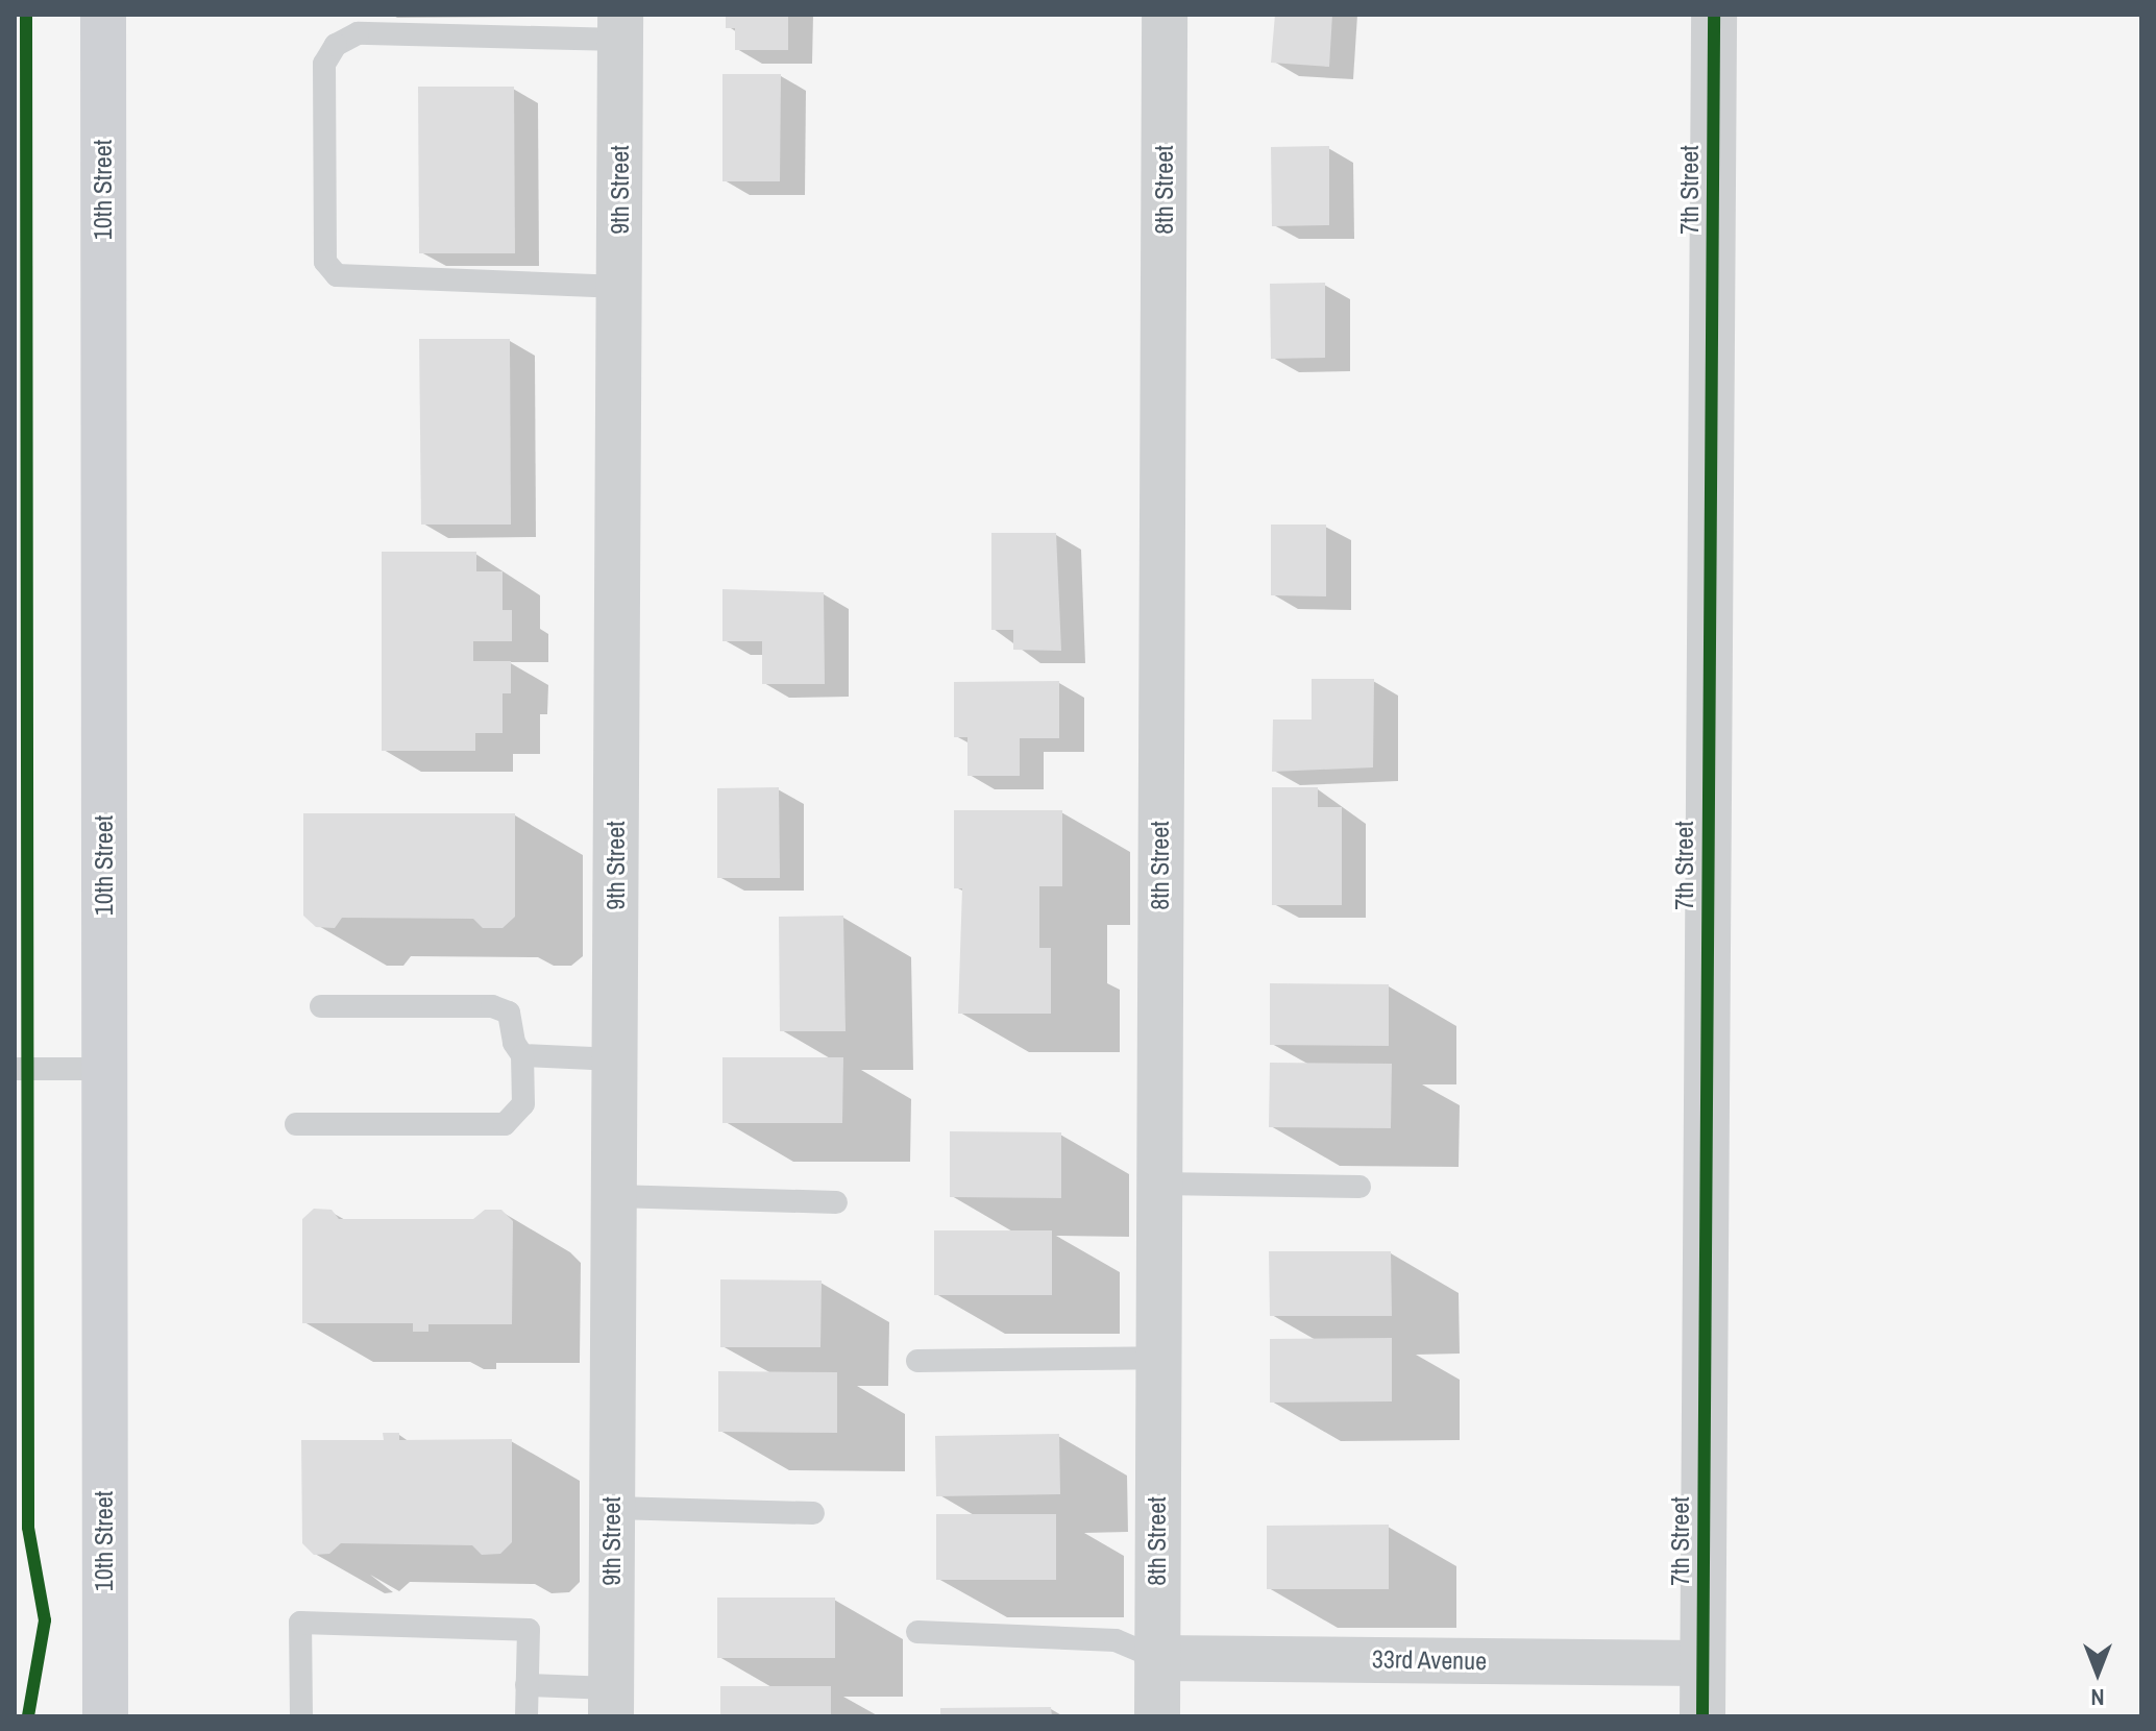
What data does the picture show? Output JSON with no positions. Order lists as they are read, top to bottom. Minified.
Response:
{"streets":{"street":["10th Street","9th Street","8th Street","7th Street","33rd Avenue"]},"crossings":[["8th Street","33rd Avenue"],["7th Street","33rd Avenue"]],"north":"bottom"}
